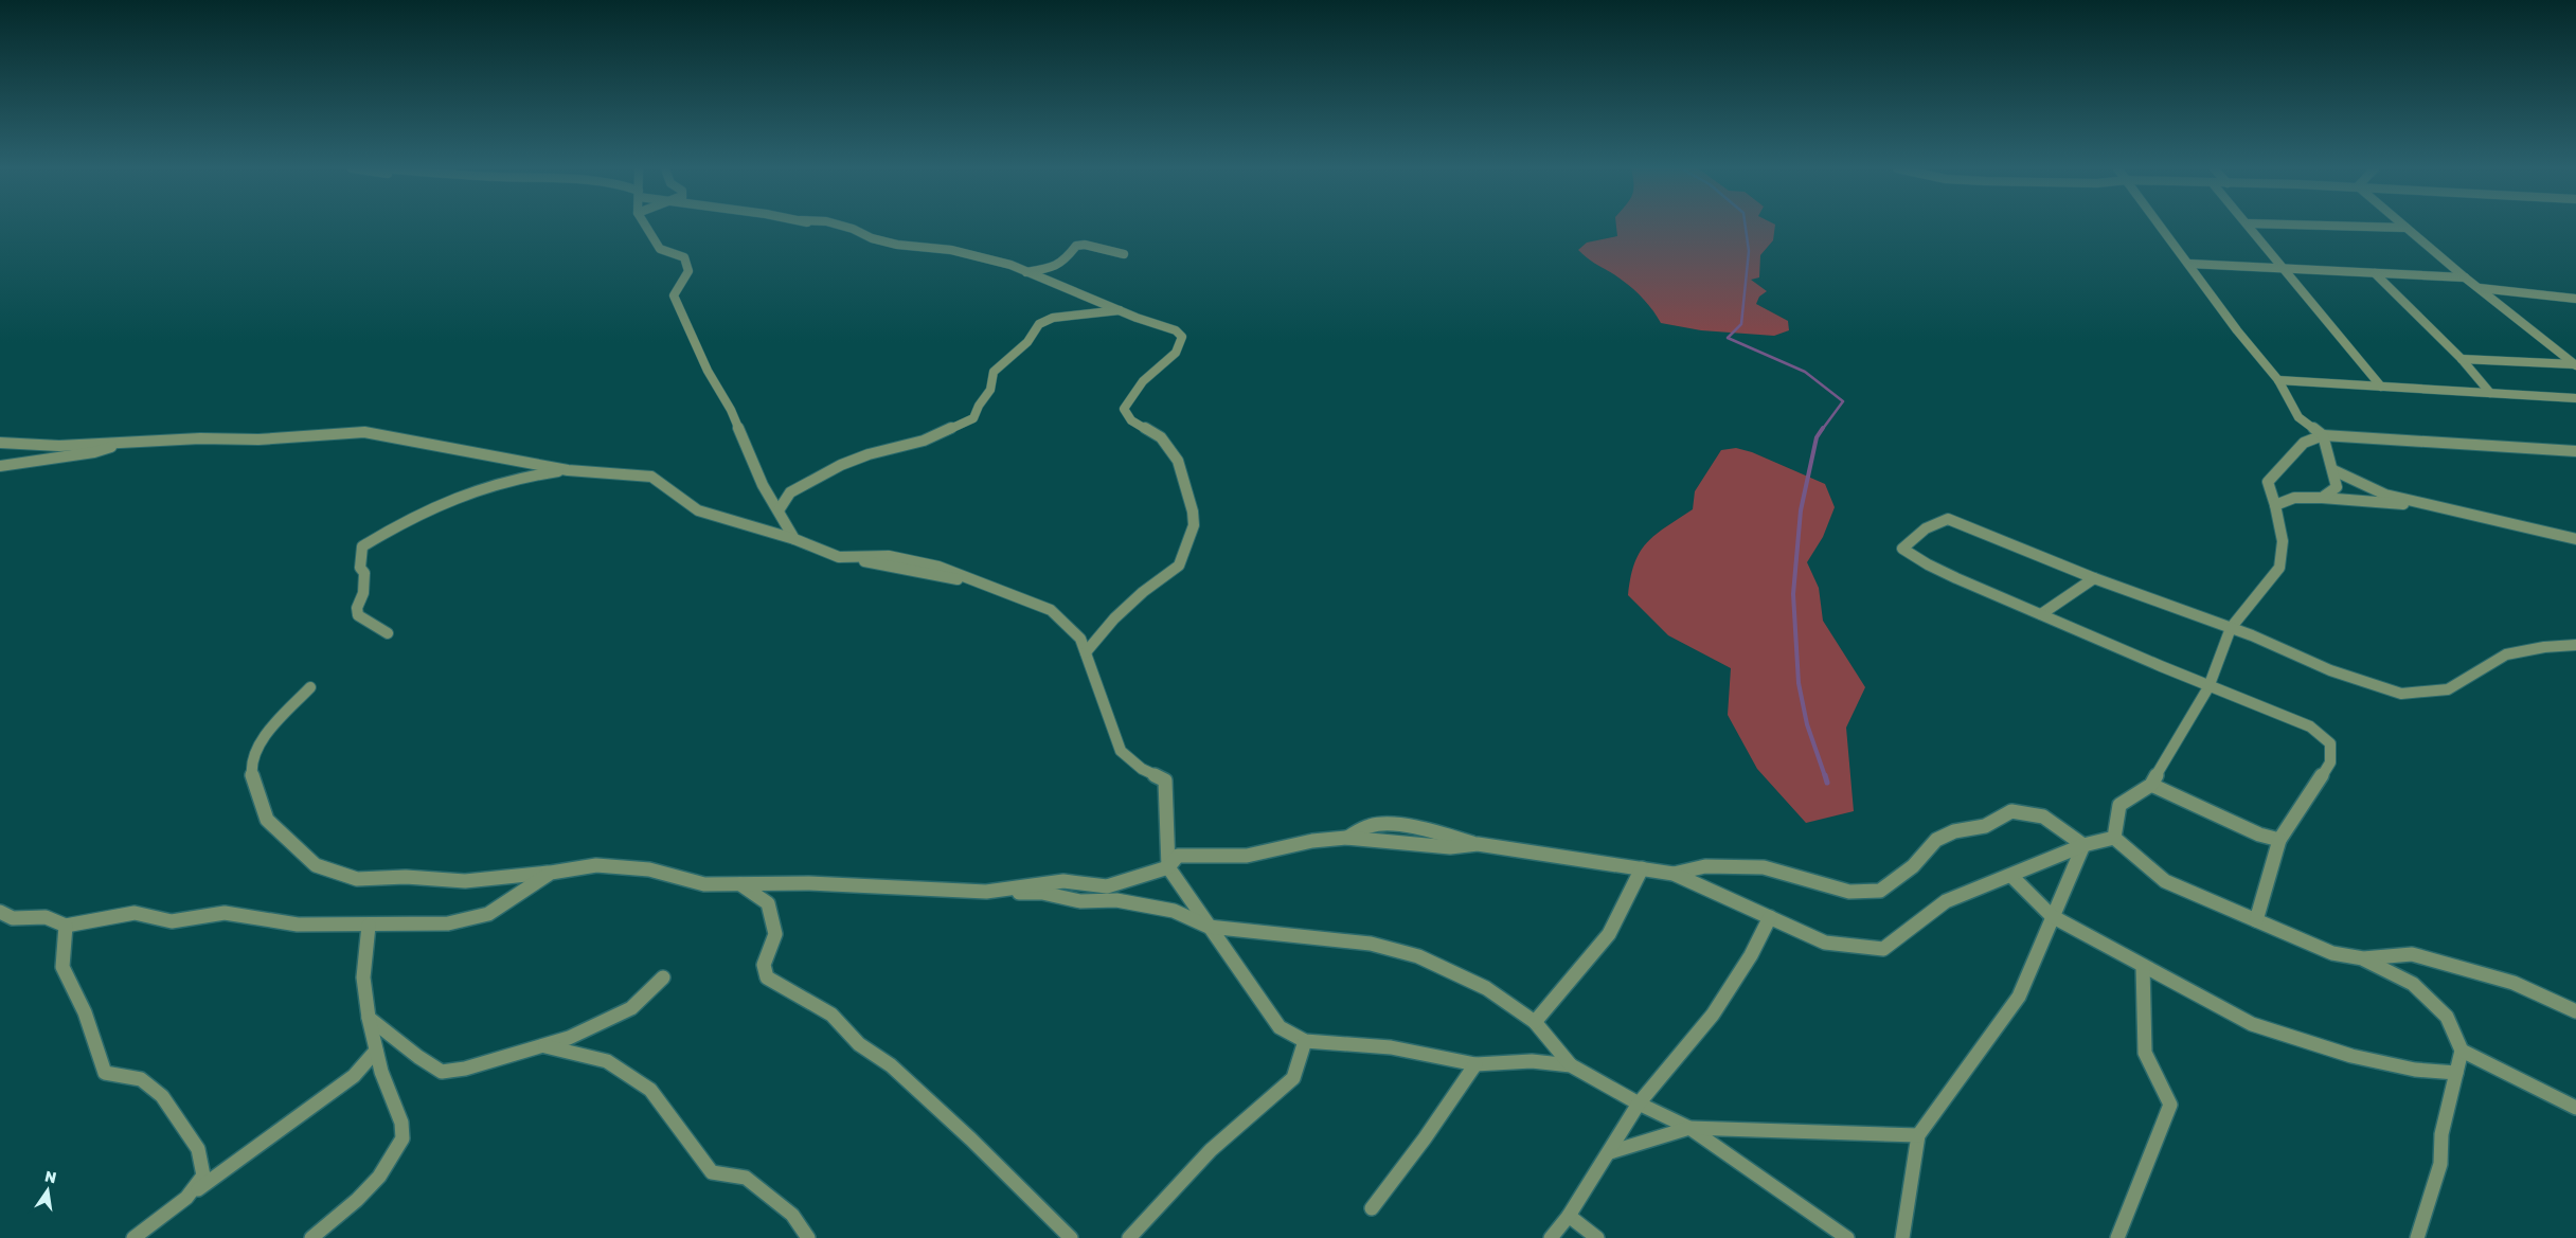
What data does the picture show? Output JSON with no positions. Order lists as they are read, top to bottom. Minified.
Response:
{"north":"top"}
